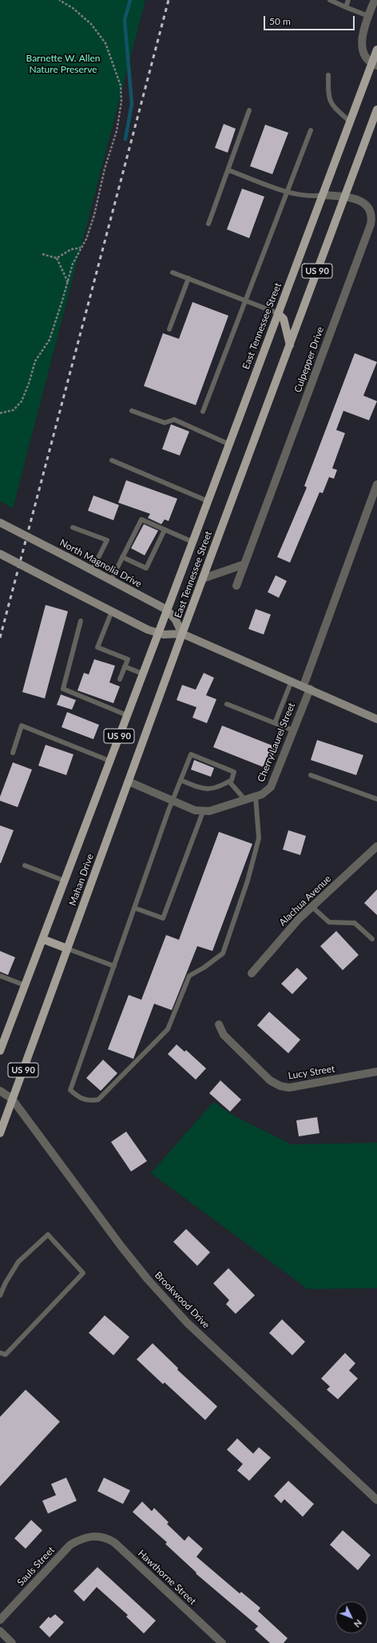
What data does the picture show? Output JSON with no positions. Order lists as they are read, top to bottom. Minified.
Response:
{"streets":{"main road":["US 90","East Tennessee Street","North Magnolia Drive","Mahan Drive"],"street":["Culpepper Drive","Cherry Laurel Street","Alachua Avenue","Lucy Street","Brookwood Drive","Sauls Street","Hawthorne Street"]},"crossings":[["East Tennessee Street","Culpepper Drive"],["East Tennessee Street","North Magnolia Drive"],["East Tennessee Street","Mahan Drive"],["North Magnolia Drive","Mahan Drive"],["Mahan Drive","Brookwood Drive"],["Sauls Street","Hawthorne Street"]],"parks":["Barnette W. Allen Nature Preserve"],"scale_bar":"50 m","north":"bottom right"}
